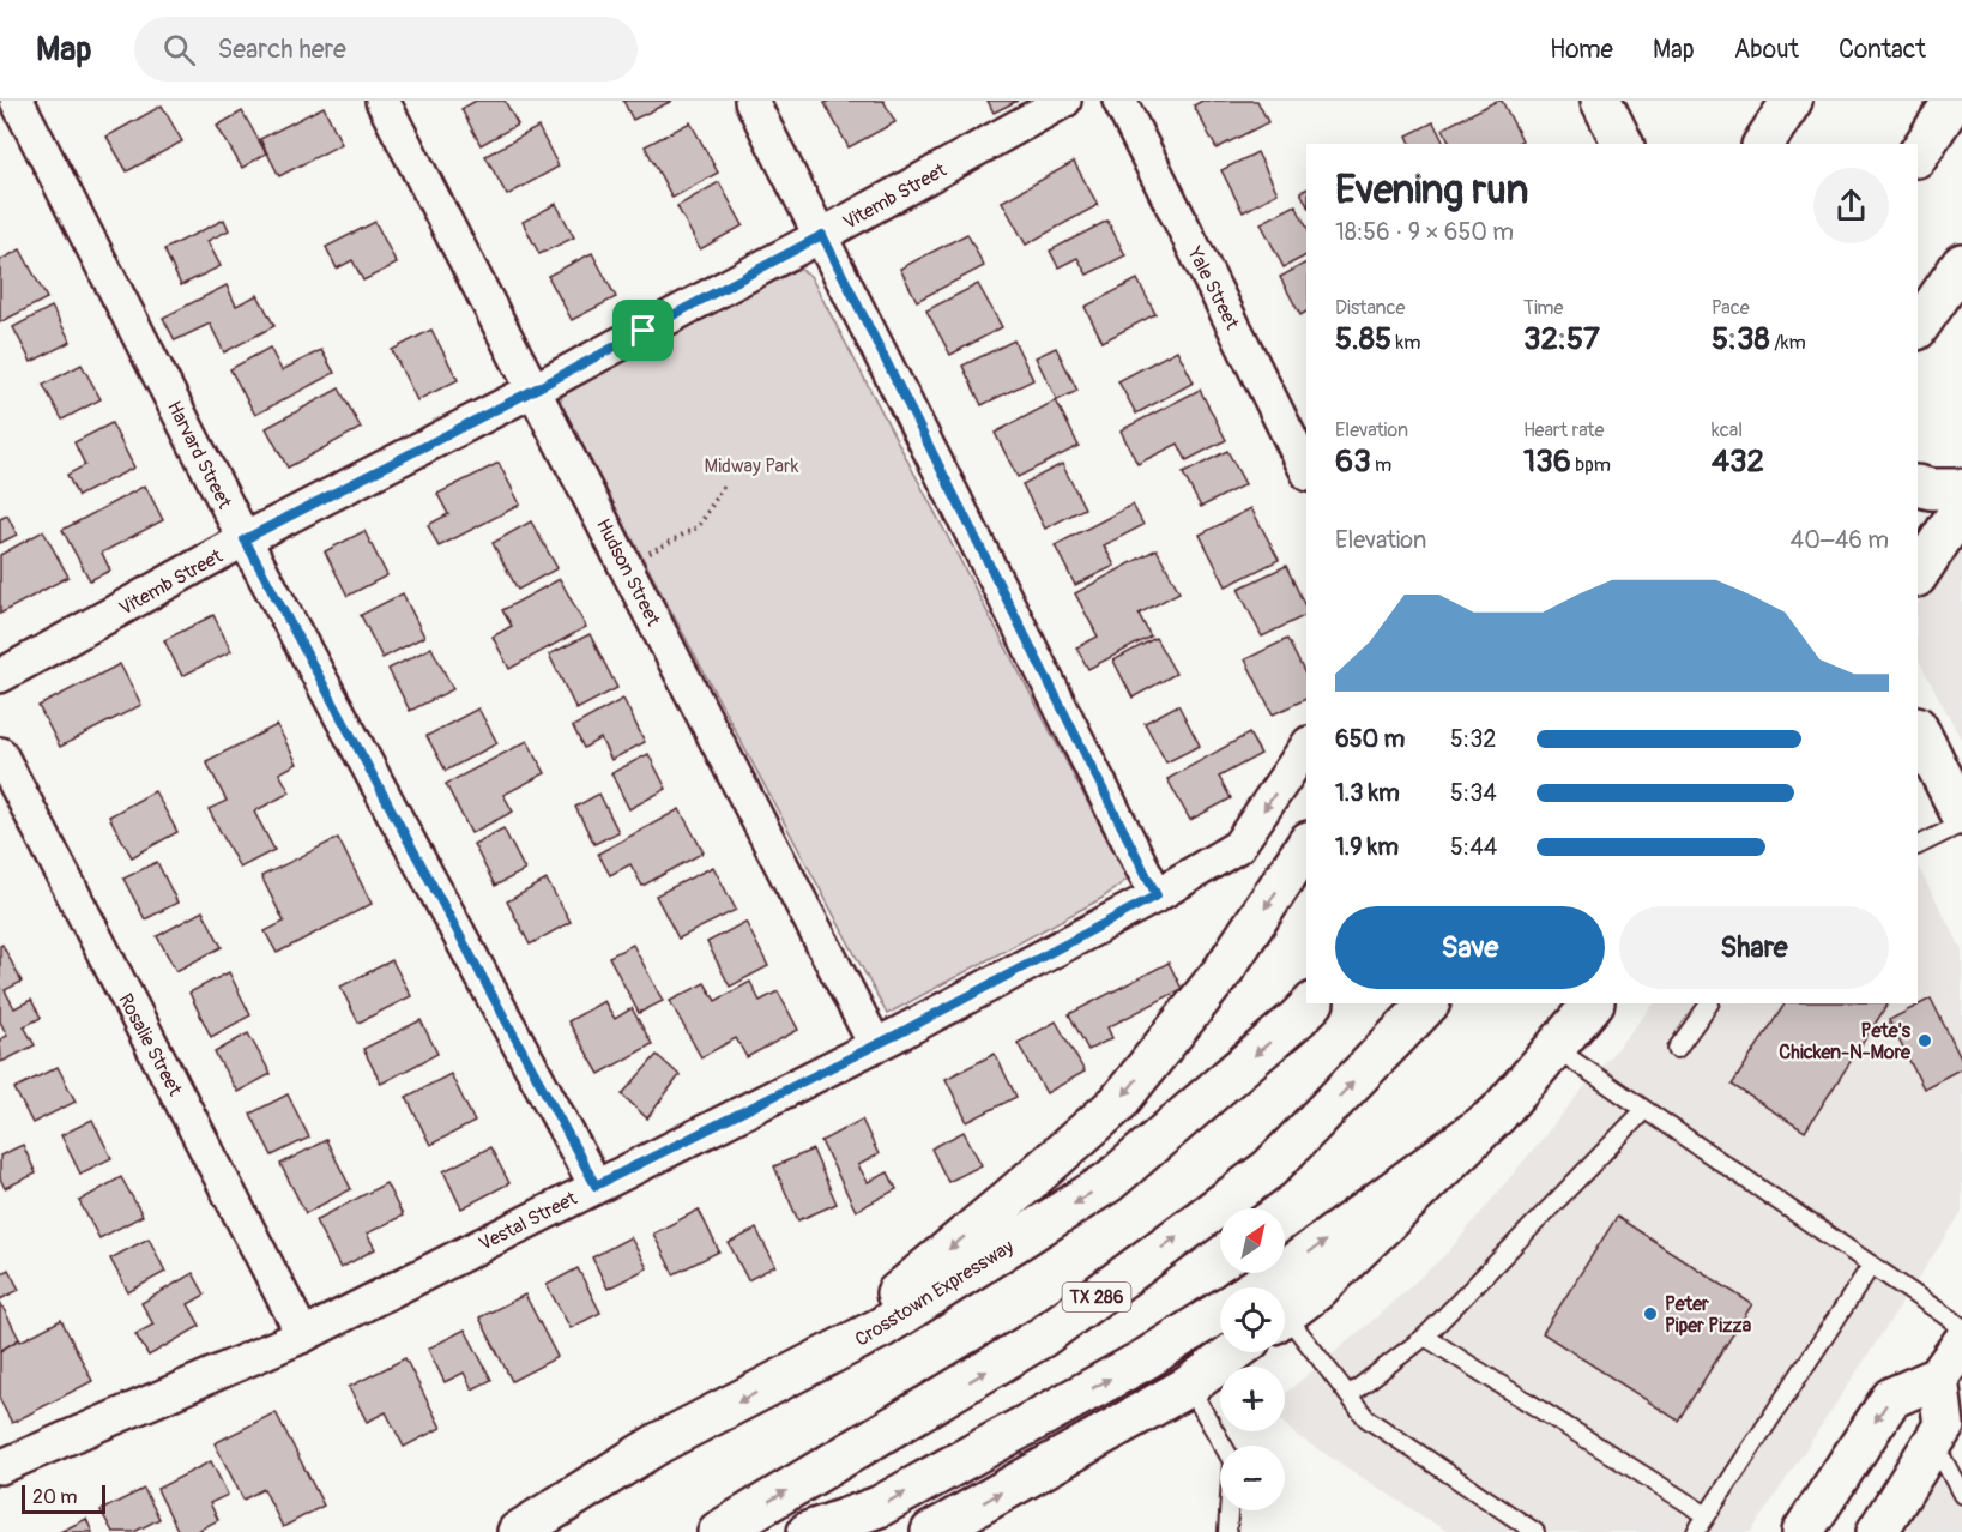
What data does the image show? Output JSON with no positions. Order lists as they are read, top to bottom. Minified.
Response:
{"streets":{"main road":["Crosstown Expressway","TX 286"],"street":["Vitemb Street","Yale Street","Harvard Street","Hudson Street","Rosalie Street","Vestal Street"]},"crossings":[["Vitemb Street","Harvard Street"],["Vitemb Street","Hudson Street"],["Harvard Street","Vestal Street"],["Hudson Street","Vestal Street"],["Rosalie Street","Vestal Street"]],"parks":["Midway Park"],"places":["Pete's Chicken-N-More","Peter Piper Pizza"],"scale_bar":"20 m","north":"top right","page":{"header":"Map","search":"Search here","nav":["Home","Map","About","Contact"],"heading":["Evening run","18:56 · 9 × 650 m"],"stats":[["Distance","5.85 km"],["Time","32:57"],["Pace","5:38 /km"],["Elevation","63 m"],["Heart rate","136 bpm"],["kcal","432"]],"chart":["Elevation","40–46 m"],"list":[{"name":"650 m","note":"5:32"},{"name":"1.3 km","note":"5:34"},{"name":"1.9 km","note":"5:44"}],"buttons":["Save","Share"],"map_buttons":["+","−"],"scale":"20 m"}}
